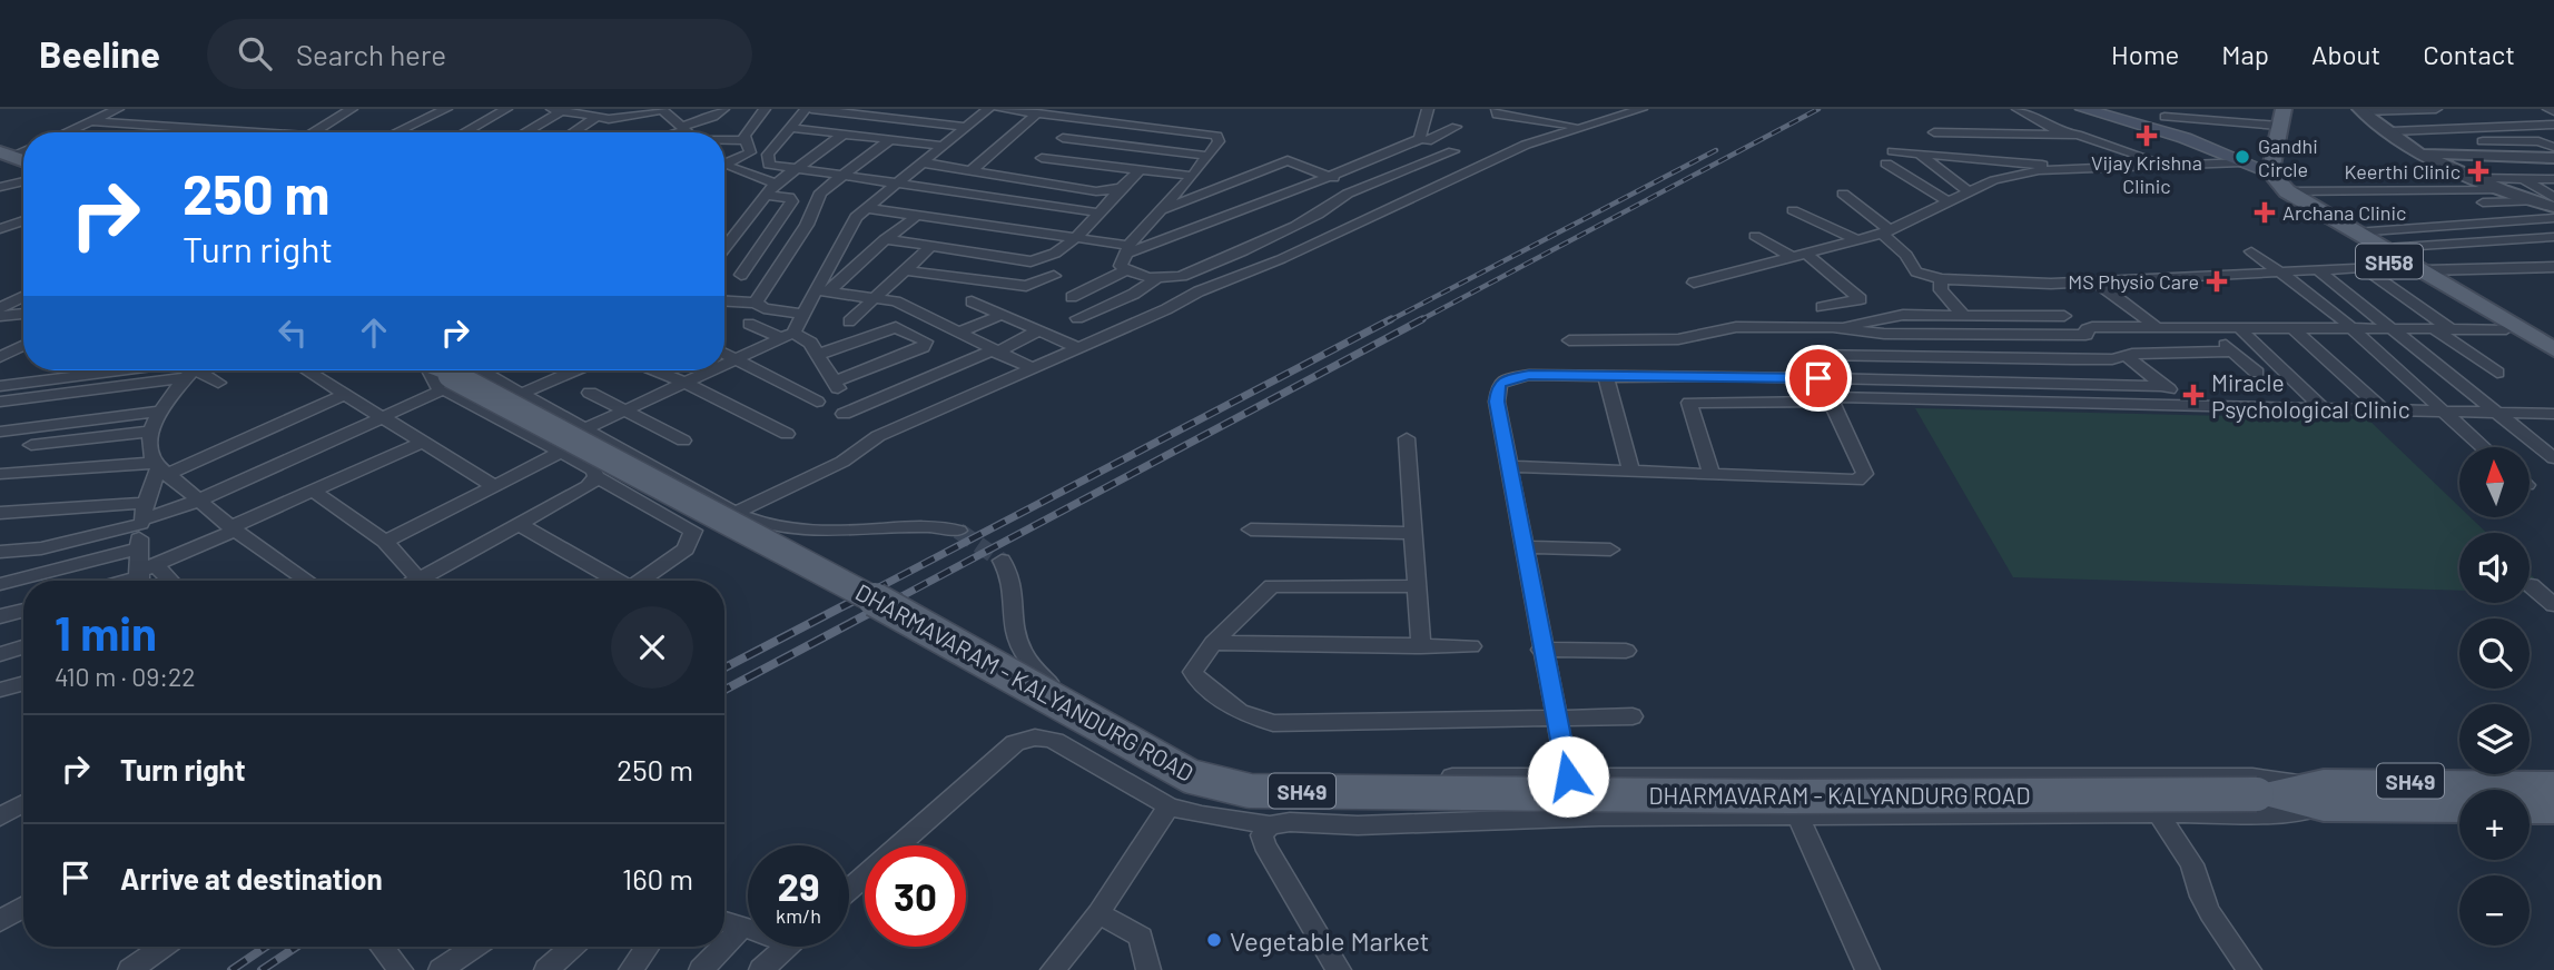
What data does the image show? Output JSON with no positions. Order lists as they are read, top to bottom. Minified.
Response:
{"streets":{"main road":["SH58","DHARMAVARAM - KALYANDURG ROAD","SH49"]},"places":{"health":["Vijay Krishna Clinic","Keerthi Clinic","Archana Clinic","MS Physio Care","Miracle Psychological Clinic"],"other":["Gandhi Circle","Vegetable Market"]},"north":"top","page":{"header":"Beeline","search":"Search here","nav":["Home","Map","About","Contact"],"turn":["250 m","Turn right"],"map_buttons":["+","−"],"heading":["1 min","410 m · 09:22"],"list":[{"name":"Turn right","value":"250 m"},{"name":"Arrive at destination","value":"160 m"}],"speed":"29 km/h","limit":"30"}}
